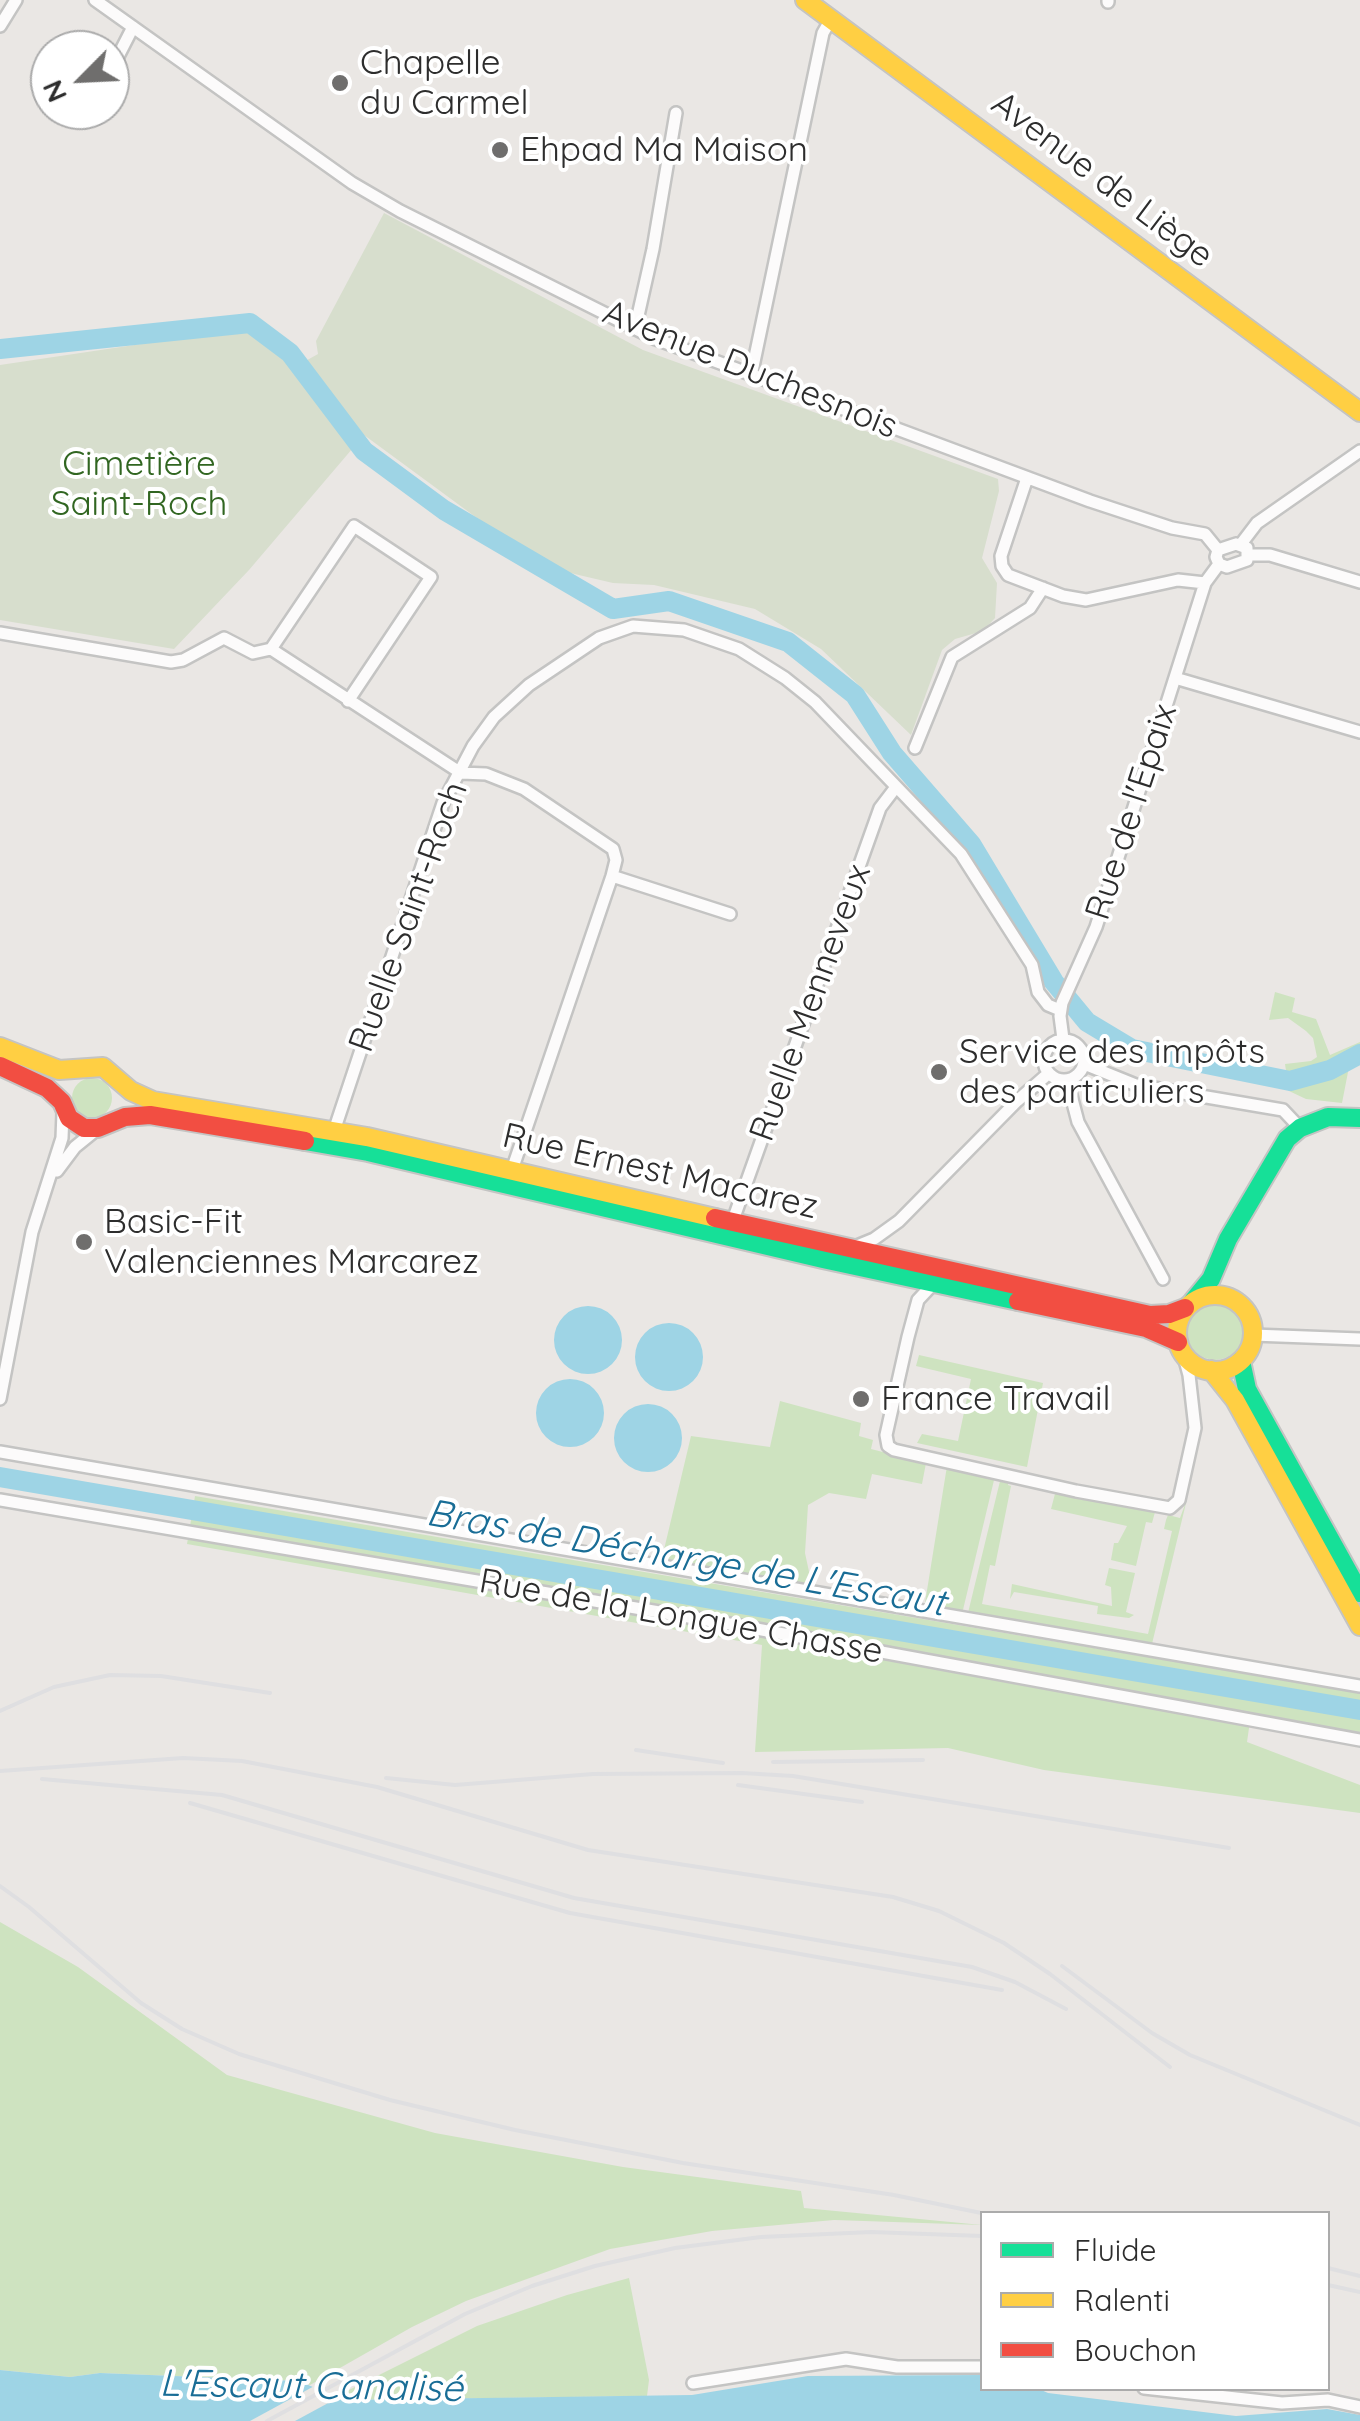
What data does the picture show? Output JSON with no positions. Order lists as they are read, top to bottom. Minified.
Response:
{"streets":{"main road":["Avenue de Liège","Rue Ernest Macarez"],"street":["Avenue Duchesnois","Rue de l'Epaix","Ruelle Saint-Roch","Ruelle Menneveux","Rue de la Longue Chasse"]},"crossings":[["Avenue Duchesnois","Rue de l'Epaix"],["Rue de l'Epaix","Ruelle Saint-Roch"],["Ruelle Saint-Roch","Ruelle Menneveux"],["Ruelle Saint-Roch","Rue Ernest Macarez"],["Ruelle Menneveux","Rue Ernest Macarez"]],"water":["Bras de Décharge de L'Escaut","L'Escaut Canalisé"],"parks":["Cimetière Saint-Roch"],"places":["Chapelle du Carmel","Ehpad Ma Maison","Service des impôts des particuliers","Basic-Fit Valenciennes Marcarez","France Travail"],"legend":["Fluide","Ralenti","Bouchon"],"north":"bottom left"}
